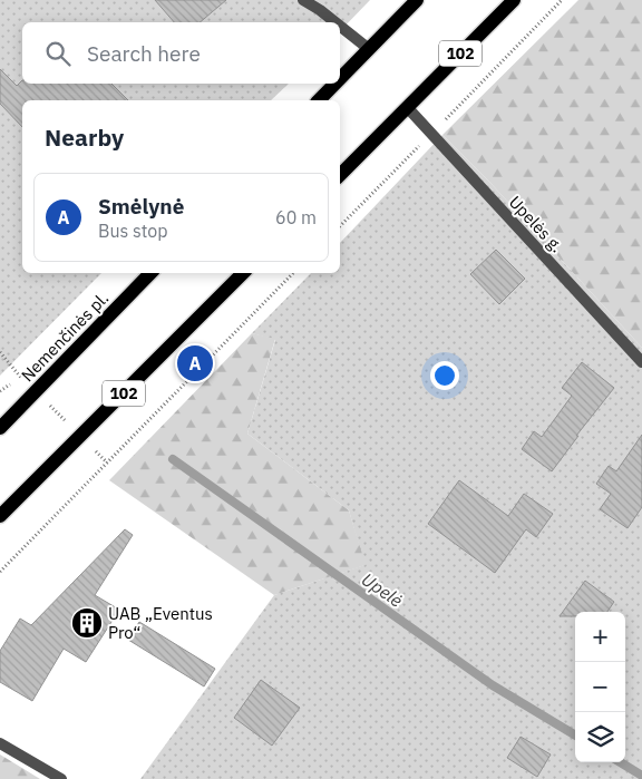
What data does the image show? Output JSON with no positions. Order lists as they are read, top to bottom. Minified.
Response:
{"streets":{"main road":["102","Nemenčinės pl."],"street":["Upelės g."]},"crossings":[["102","Upelės g."]],"water":["Upelė"],"places":{"building":["UAB „Eventus Pro“"]},"page":{"search":"Search here","heading":"Nearby","list":[{"mark":"A","name":"Smėlynė","note":"Bus stop","value":"60 m"}],"pins":"A","map_buttons":["+","−"]}}
